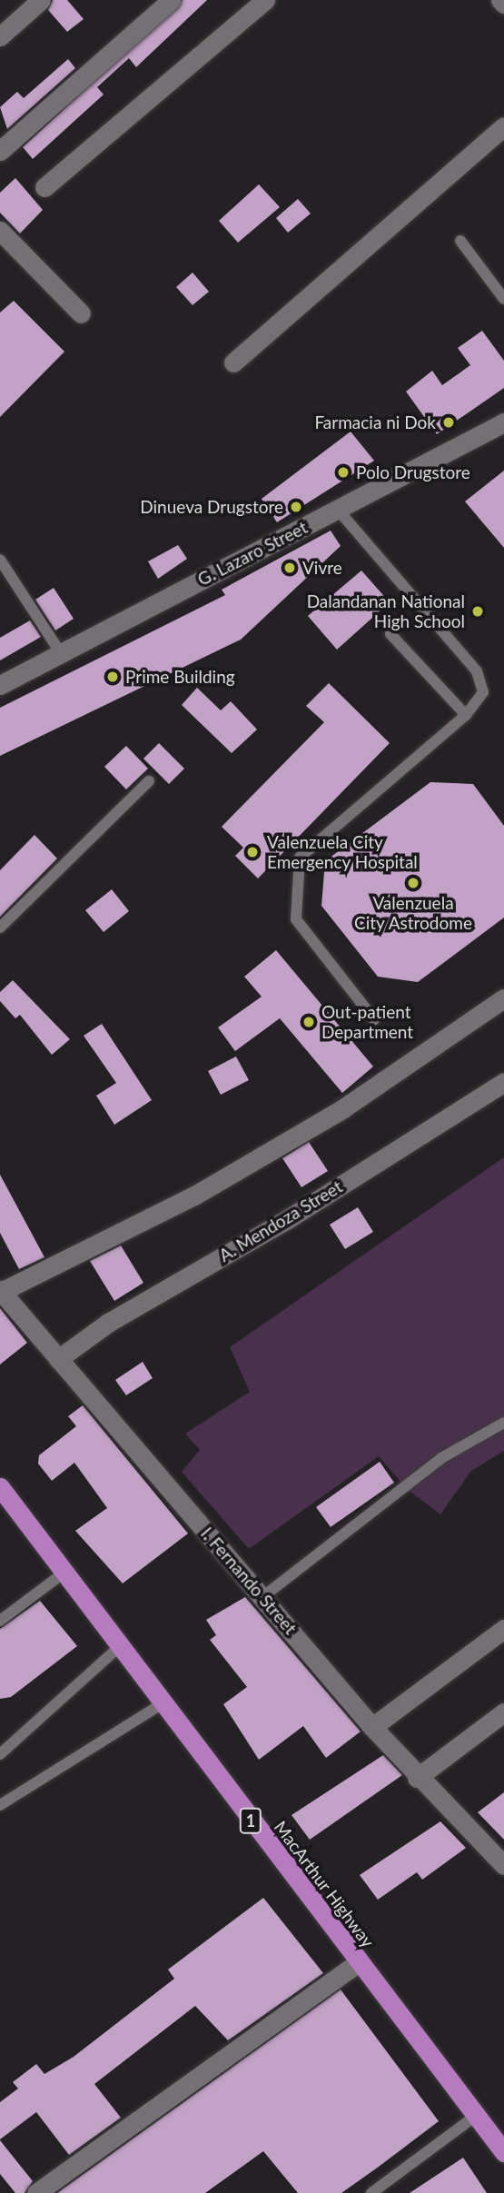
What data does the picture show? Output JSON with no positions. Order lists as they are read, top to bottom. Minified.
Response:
{"streets":{"highway":["1","MacArthur Highway"],"street":["G. Lazaro Street","A. Mendoza Street","I. Fernando Street"]},"crossings":[["A. Mendoza Street","I. Fernando Street"]],"places":["Farmacia ni Dok","Polo Drugstore","Dinueva Drugstore","Vivre","Dalandanan National High School","Prime Building","Valenzuela City Emergency Hospital","Valenzuela City Astrodome","Out-patient Department"]}
